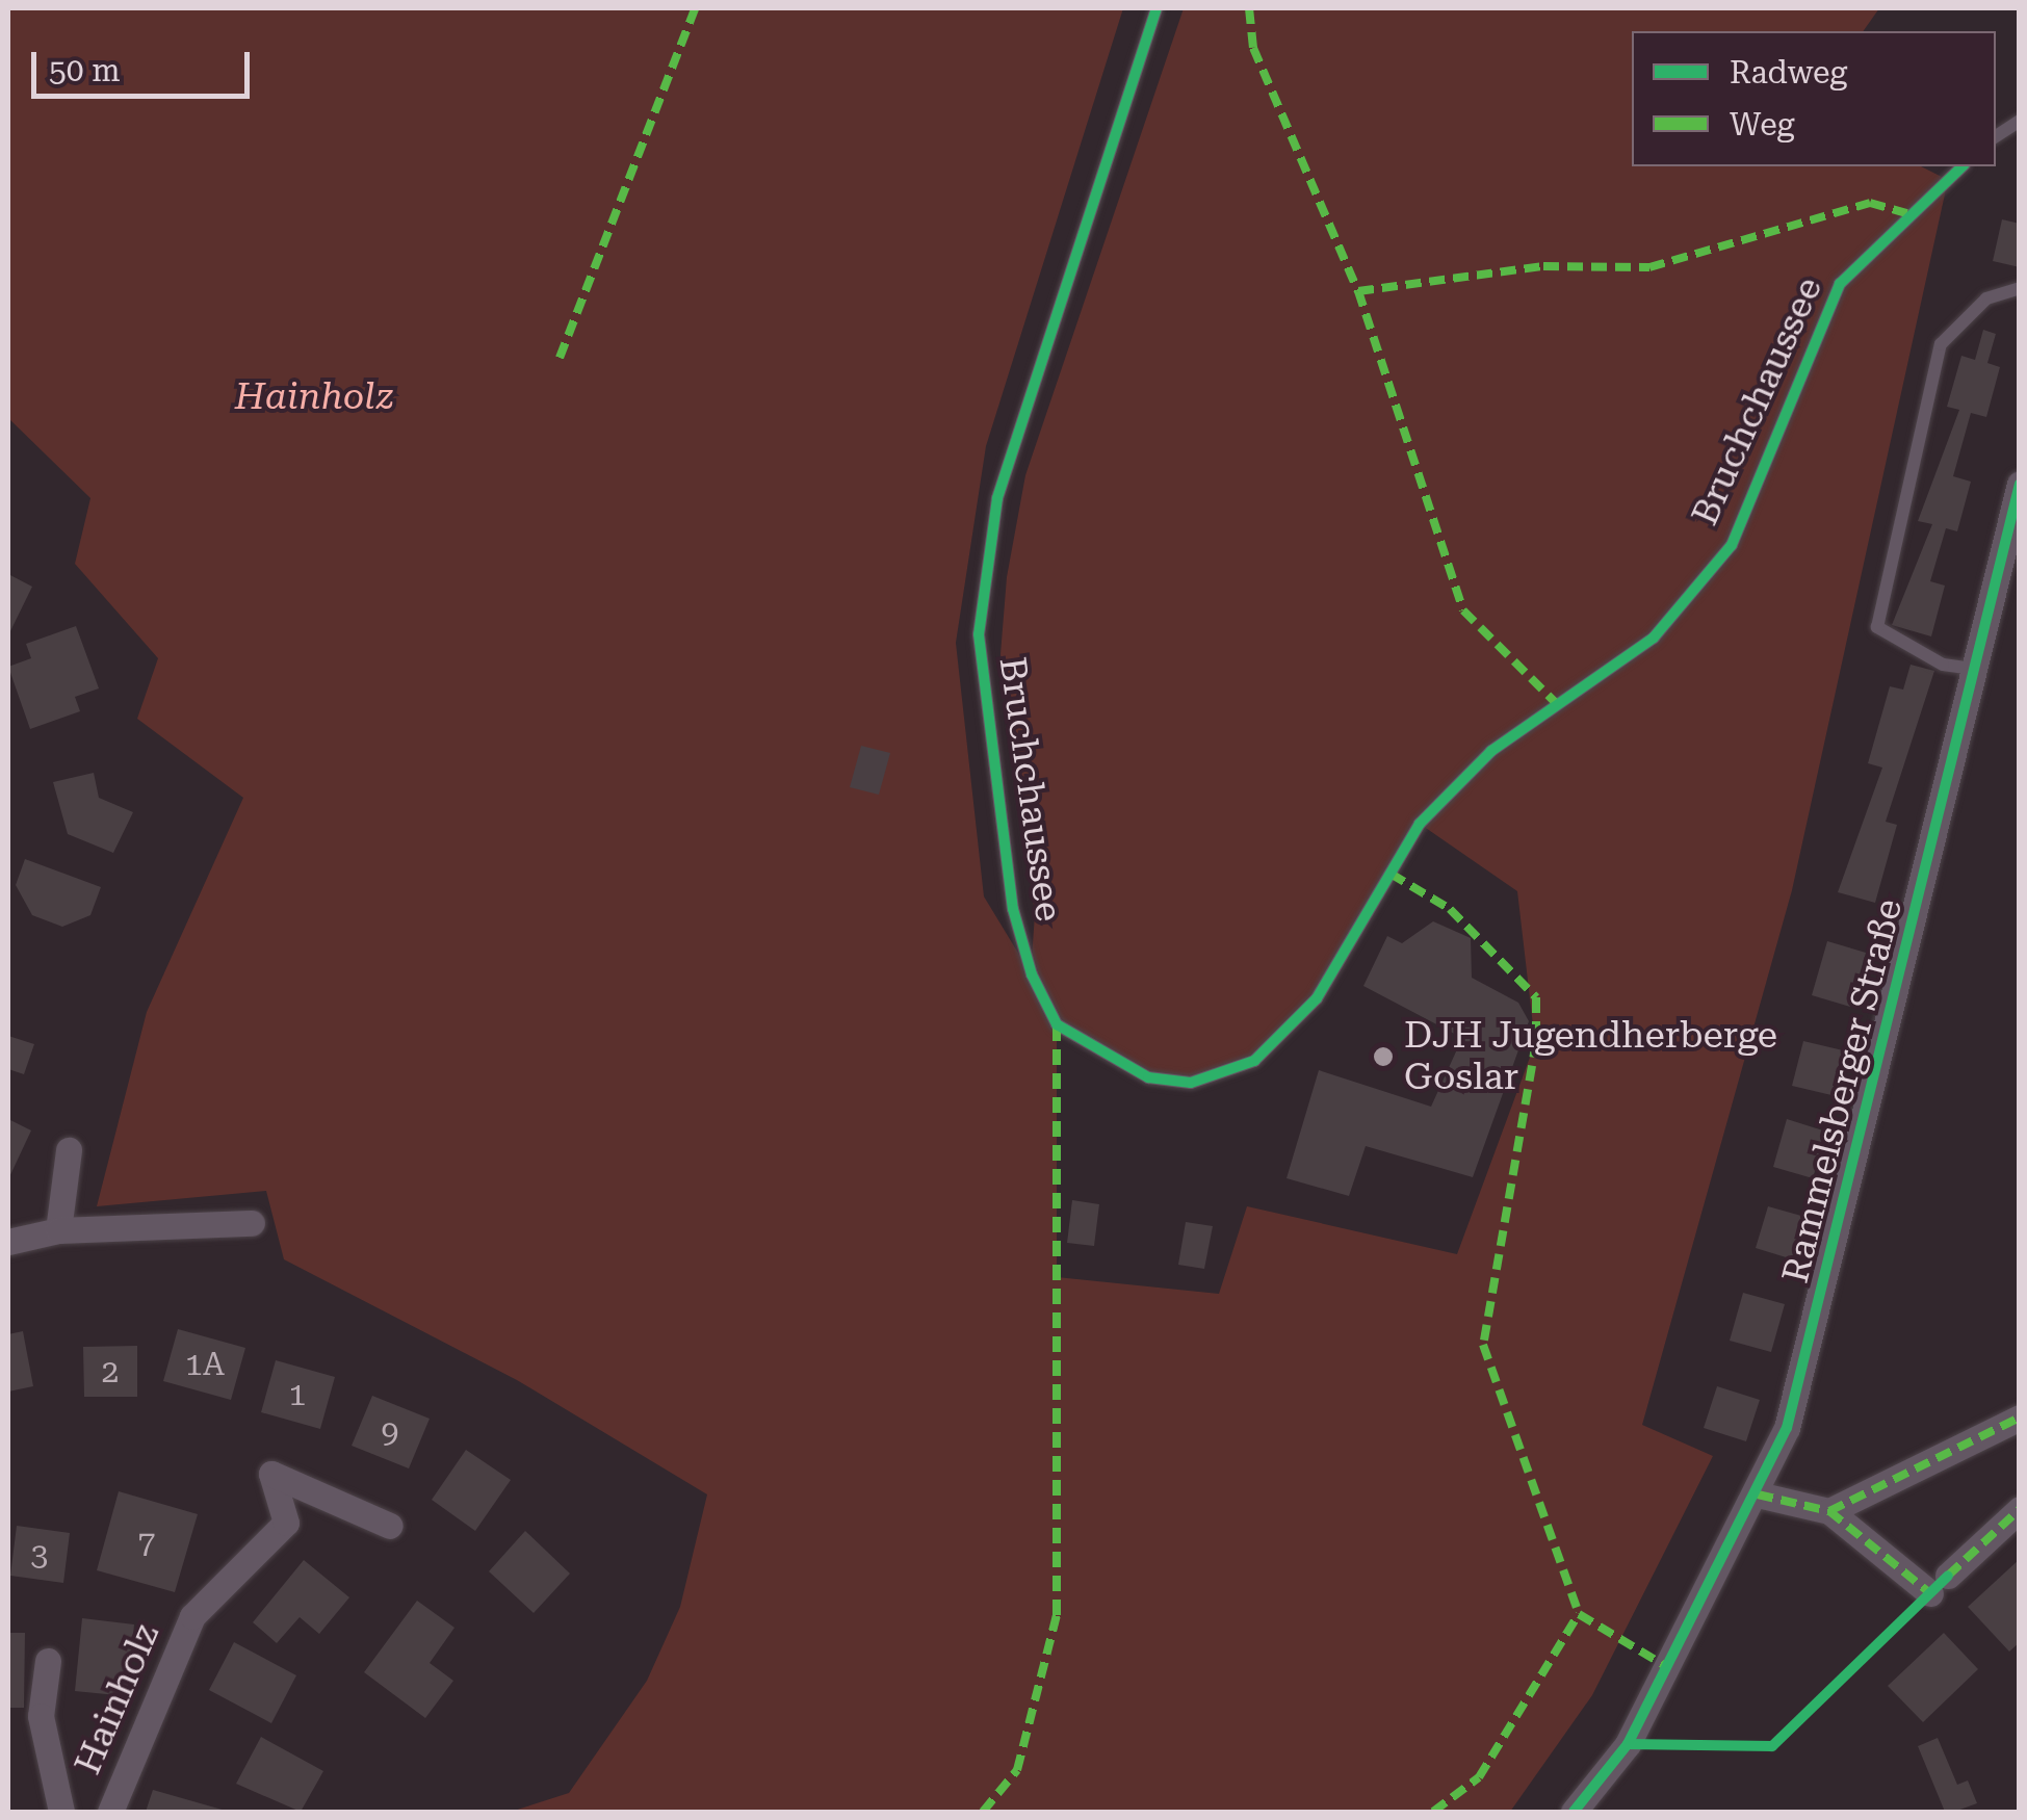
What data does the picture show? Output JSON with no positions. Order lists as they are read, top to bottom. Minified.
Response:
{"streets":{"street":["Rammelsberger Straße","Hainholz"],"lane":["Bruchchaussee"]},"parks":["Hainholz"],"places":["DJH Jugendherberge Goslar"],"house_numbers":["1A","2","1","9","7","3"],"legend":["Radweg","Weg"],"scale_bar":"50 m"}
